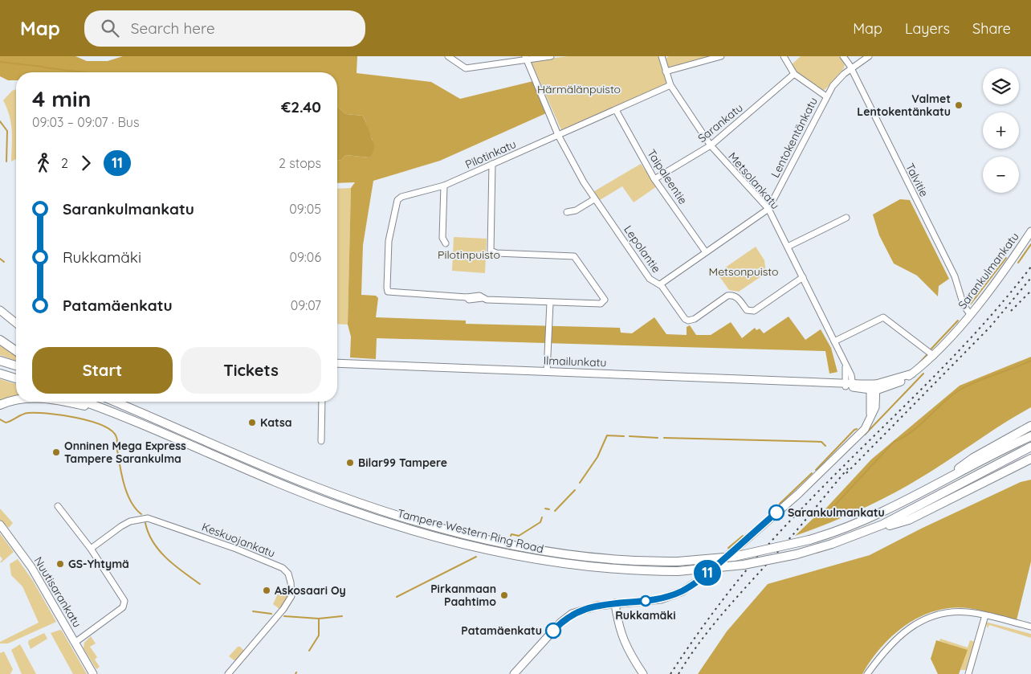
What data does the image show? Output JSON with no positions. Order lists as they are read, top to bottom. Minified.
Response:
{"streets":{"highway":["Tampere Western Ring Road"],"main road":["Sarankulmankatu","Ilmailunkatu","Nuutisarankatu"],"street":["Sarankatu","Lentokentänkatu","Pilotinkatu","Taipaleentie","Talvitie","Metsolankatu","Lepolantie","Keskuojankatu"]},"crossings":[["Sarankatu","Taipaleentie"],["Sarankatu","Metsolankatu"],["Lentokentänkatu","Taipaleentie"],["Lentokentänkatu","Talvitie"],["Lentokentänkatu","Metsolankatu"],["Lentokentänkatu","Lepolantie"],["Pilotinkatu","Taipaleentie"],["Pilotinkatu","Metsolankatu"],["Pilotinkatu","Lepolantie"],["Talvitie","Sarankulmankatu"],["Metsolankatu","Lepolantie"],["Metsolankatu","Ilmailunkatu"],["Sarankulmankatu","Ilmailunkatu"]],"parks":["Härmälänpuisto","Pilotinpuisto","Metsonpuisto"],"places":["Valmet Lentokentänkatu","Katsa","Onninen Mega Express Tampere Sarankulma","Bilar99 Tampere","Sarankulmankatu","GS-Yhtymä","Askosaari Oy","Pirkanmaan Paahtimo","Rukkamäki","Patamäenkatu"],"lines":["bus line 11"],"page":{"header":"Map","search":"Search here","nav":["Map","Layers","Share"],"on_map":"11","map_buttons":["+","−"],"heading":["4 min","09:03 – 09:07 · Bus","€2.40"],"legs":["2","11","2 stops"],"list":[{"name":"Sarankulmankatu","value":"09:05"},{"name":"Rukkamäki","value":"09:06"},{"name":"Patamäenkatu","value":"09:07"}],"buttons":["Start","Tickets"]}}
